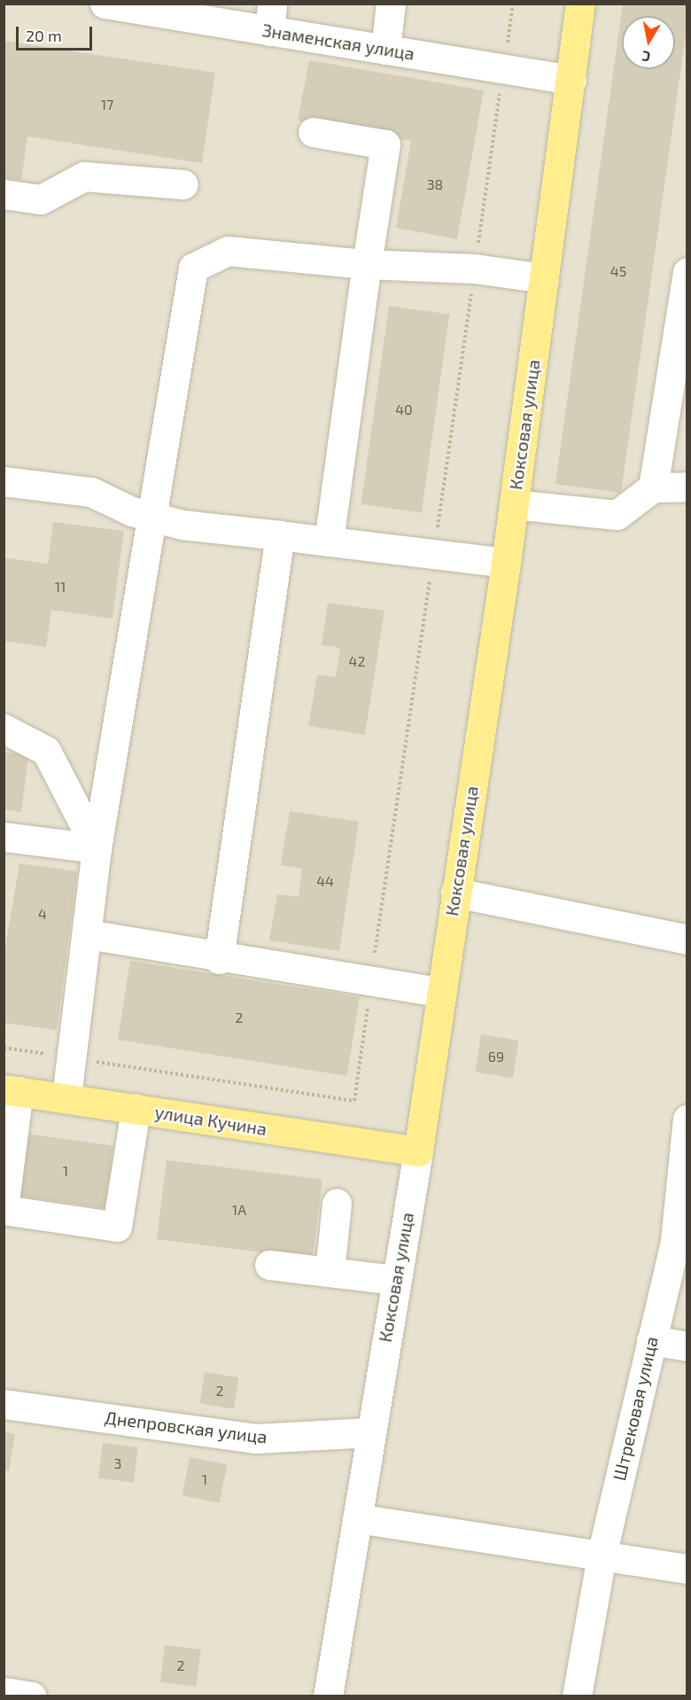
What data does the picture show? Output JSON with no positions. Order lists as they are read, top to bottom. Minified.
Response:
{"streets":{"main road":["Коксовая улица","улица Кучина"],"street":["Знаменская улица","Штрековая улица","Днепровская улица"]},"crossings":[["Знаменская улица","Коксовая улица"],["Коксовая улица","улица Кучина"],["Коксовая улица","Днепровская улица"]],"house_numbers":["17","38","45","40","11","42","44","4","2","69","1","1А","2","3","1","2"],"scale_bar":"20 m","north":"bottom"}
